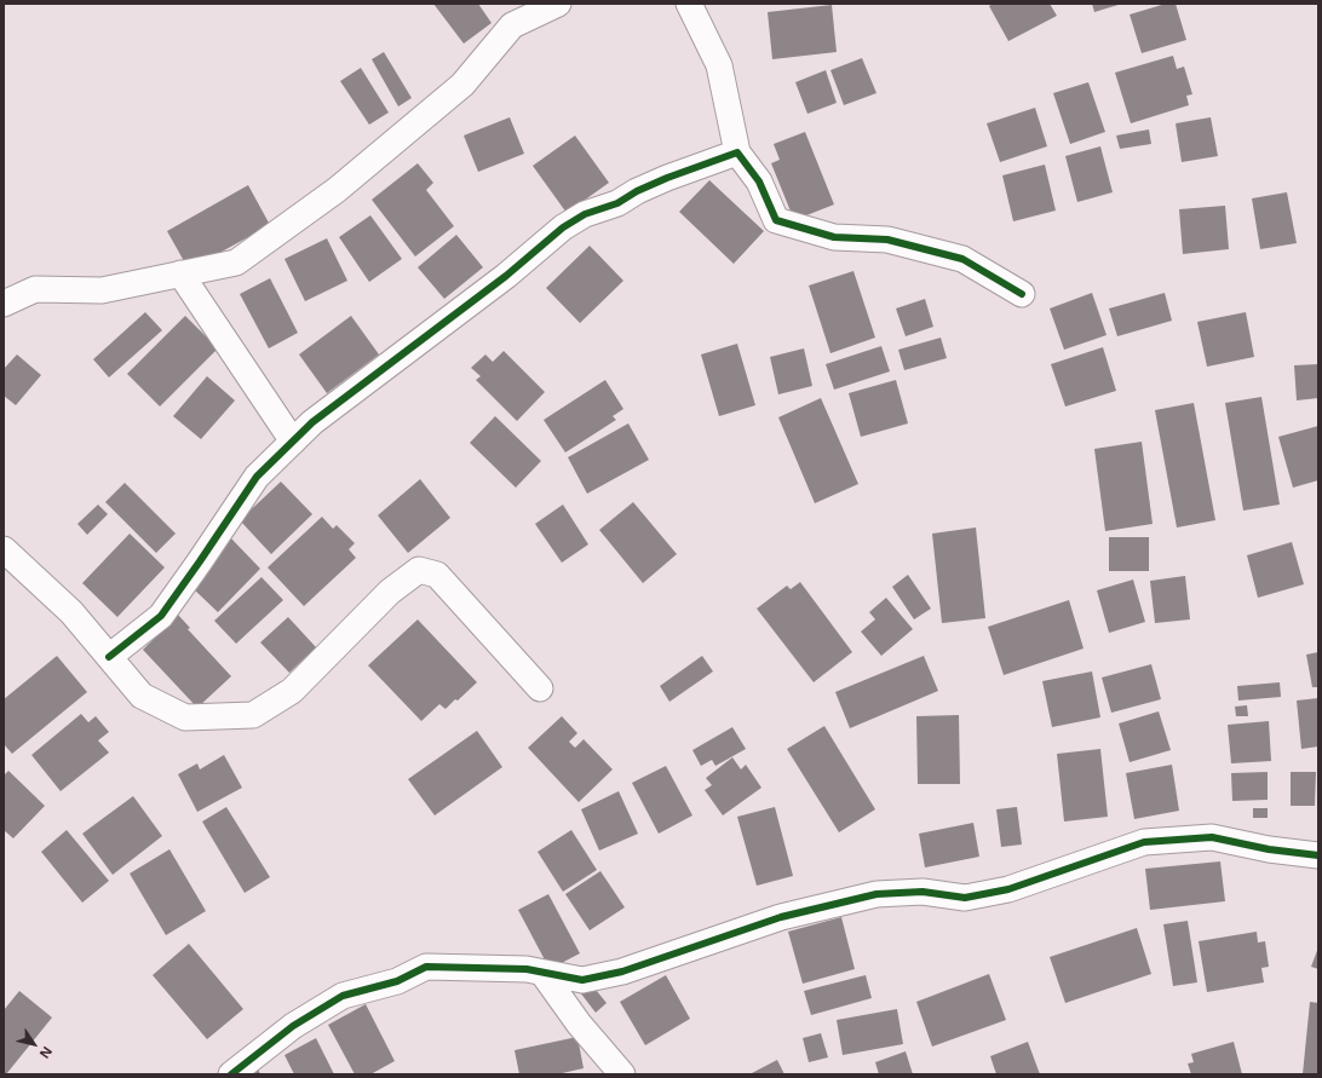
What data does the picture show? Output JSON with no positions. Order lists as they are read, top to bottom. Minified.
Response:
{"north":"bottom right"}
